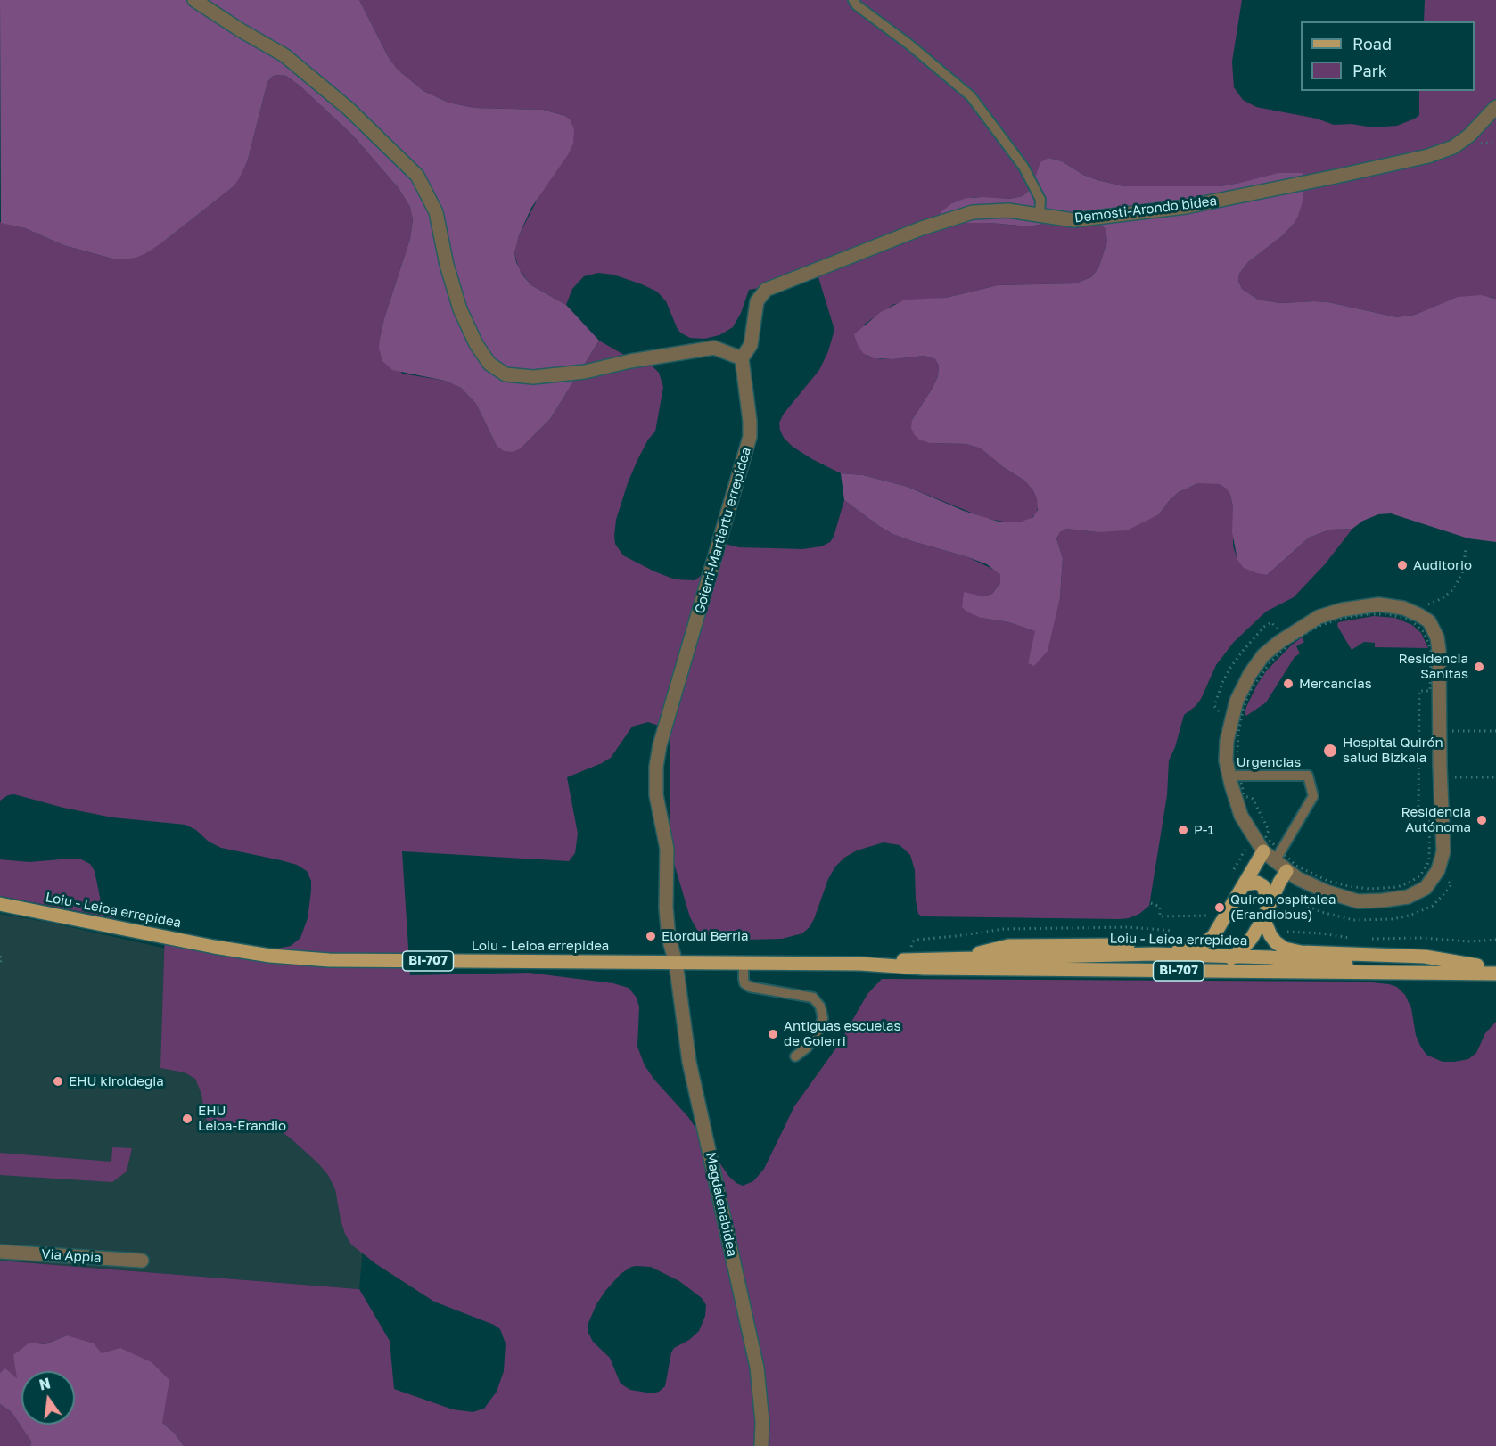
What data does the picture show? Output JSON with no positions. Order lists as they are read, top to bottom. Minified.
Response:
{"streets":{"main road":["Loiu - Leioa errepidea","BI-707"],"street":["Demosti-Arondo bidea","Goierri-Martiartu errepidea","Magdalenabidea","Via Appia"],"lane":["Urgencias"]},"crossings":[["Demosti-Arondo bidea","Goierri-Martiartu errepidea"],["Goierri-Martiartu errepidea","Loiu - Leioa errepidea"],["Goierri-Martiartu errepidea","Magdalenabidea"],["Loiu - Leioa errepidea","Magdalenabidea"]],"places":["Auditorio","Residencia Sanitas","Mercancias","Hospital Quirón salud Bizkaia","Residencia Autónoma","P-1","Quiron ospitalea (Erandiobus)","Elordui Berria","Antiguas escuelas de Goierri","EHU kiroldegia","EHU Leioa-Erandio"],"legend":["Road","Park"],"north":"top"}
